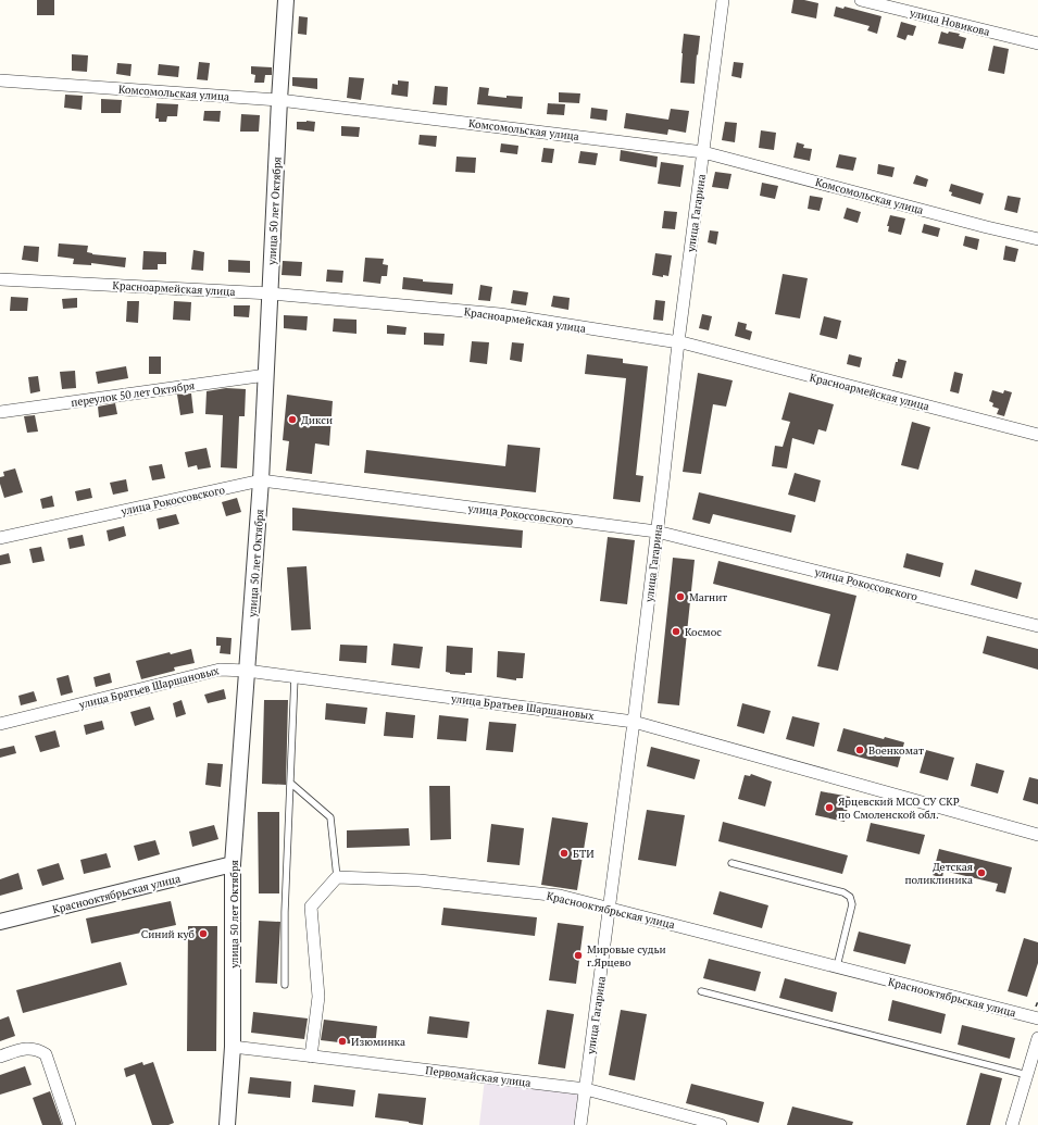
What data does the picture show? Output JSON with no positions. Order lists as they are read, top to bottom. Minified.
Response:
{"streets":{"street":["улица Новикова","Комсомольская улица","улица 50 лет Октября","улица Гагарина","Красноармейская улица","переулок 50 лет Октября","улица Рокоссовского","улица Братьев Шаршановых","Краснооктябрьская улица","Первомайская улица"]},"crossings":[["Комсомольская улица","улица 50 лет Октября"],["Комсомольская улица","улица Гагарина"],["улица 50 лет Октября","Красноармейская улица"],["улица 50 лет Октября","переулок 50 лет Октября"],["улица 50 лет Октября","улица Рокоссовского"],["улица 50 лет Октября","улица Братьев Шаршановых"],["улица 50 лет Октября","Краснооктябрьская улица"],["улица 50 лет Октября","Первомайская улица"],["улица Гагарина","Красноармейская улица"],["улица Гагарина","улица Рокоссовского"],["улица Гагарина","улица Братьев Шаршановых"],["улица Гагарина","Краснооктябрьская улица"],["улица Гагарина","Первомайская улица"]],"places":["Дикси","Магнит","Космос","Военкомат","Ярцевский МСО СУ СКР по Смоленской обл.","БТИ","Детская поликлиника","Синий куб","Мировые судьи г.Ярцево","Изюминка"]}
